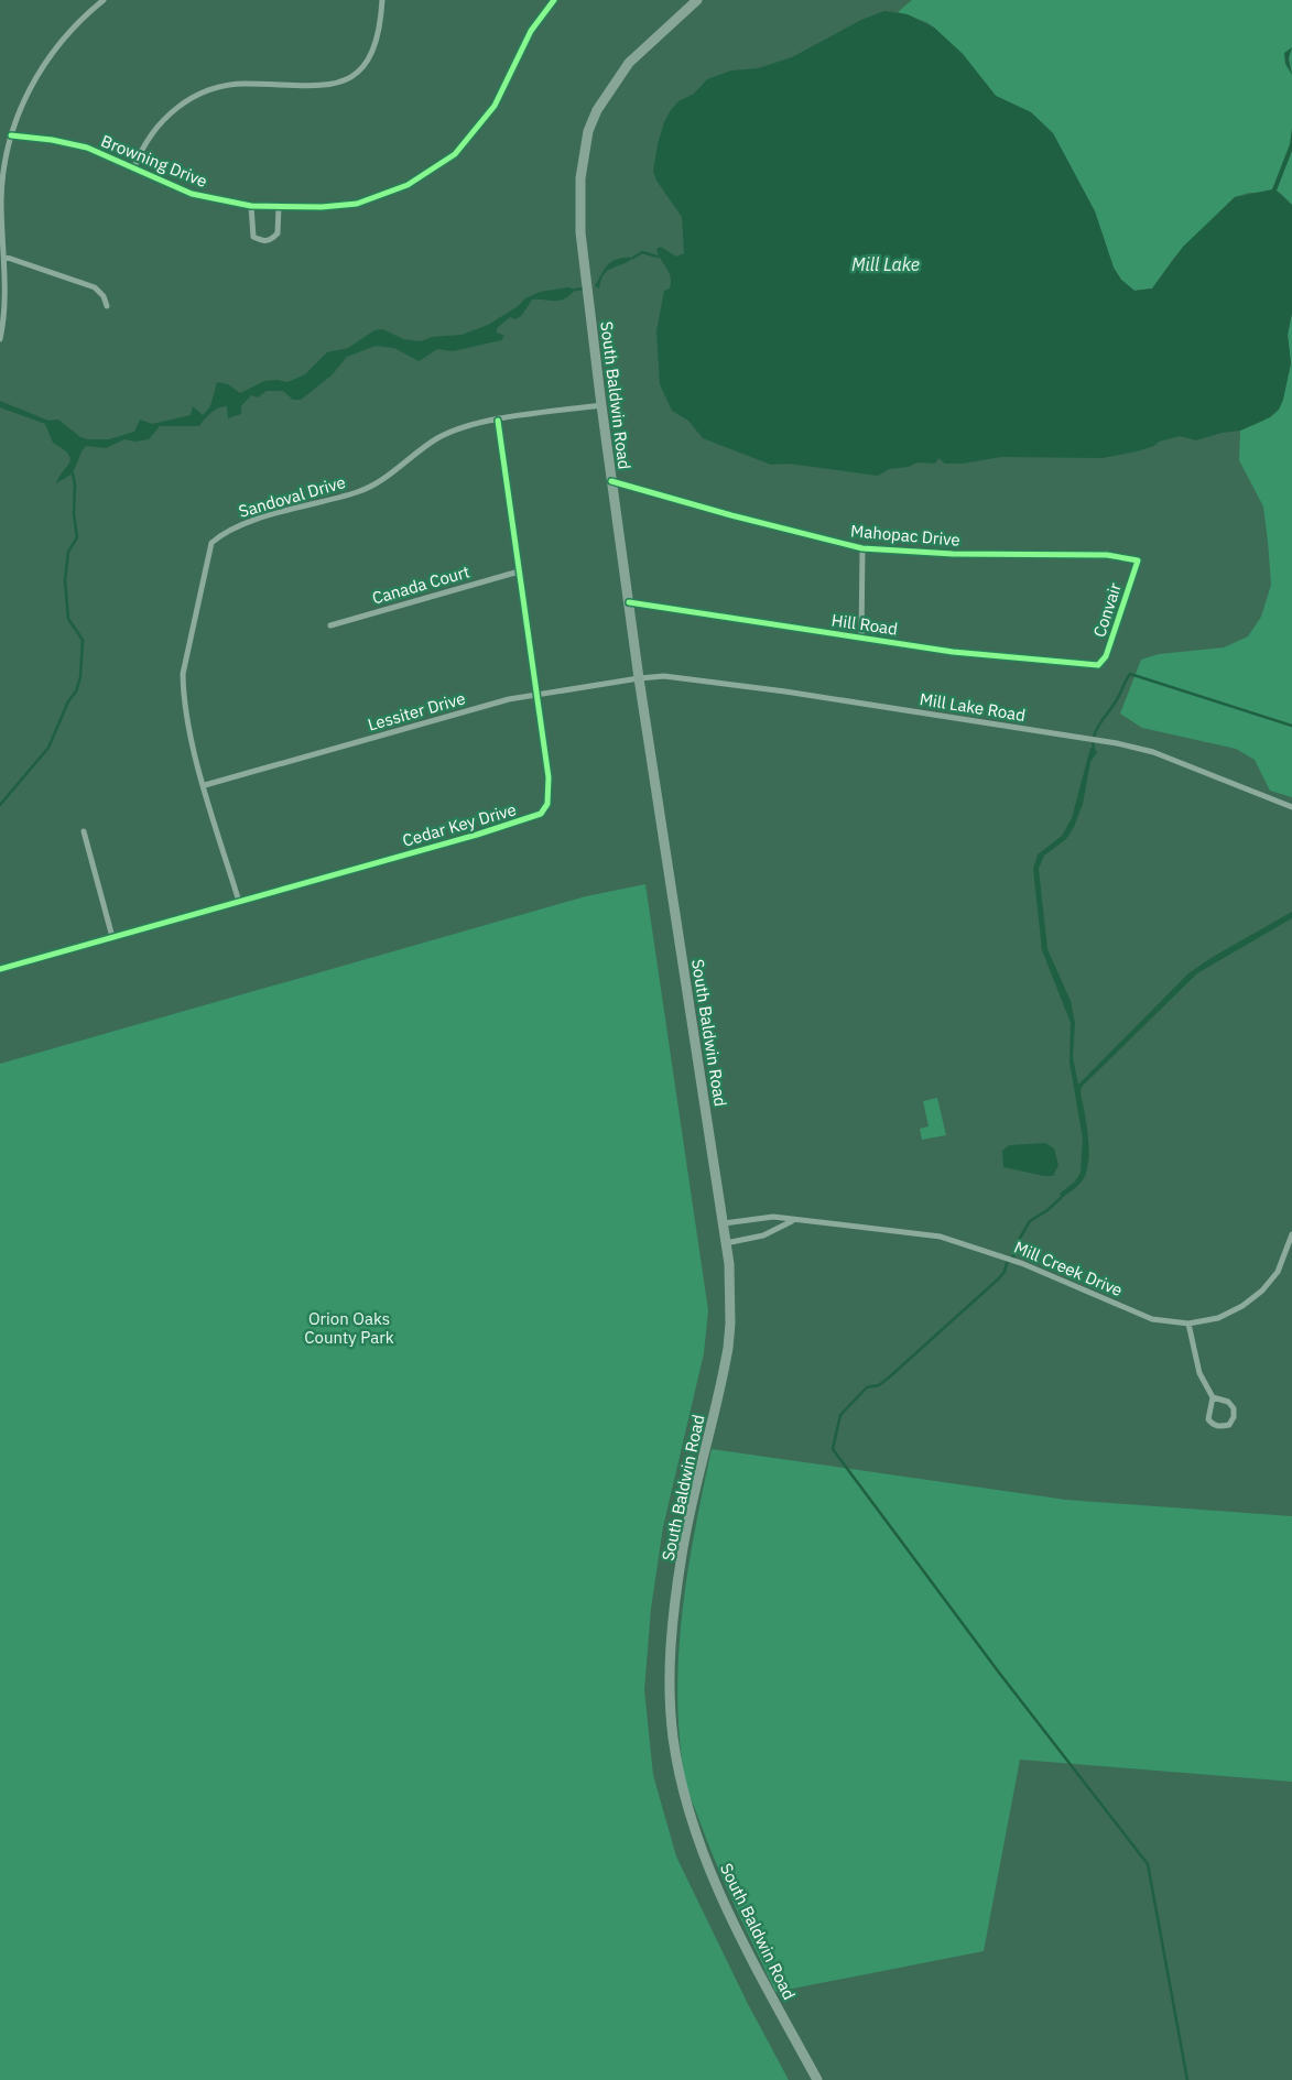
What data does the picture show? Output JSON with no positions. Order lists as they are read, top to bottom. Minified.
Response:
{"streets":{"main road":["South Baldwin Road"],"street":["Browning Drive","Sandoval Drive","Mahopac Drive","Canada Court","Convair","Hill Road","Mill Lake Road","Lessiter Drive","Cedar Key Drive","Mill Creek Drive"]},"crossings":[["South Baldwin Road","Sandoval Drive"],["South Baldwin Road","Mahopac Drive"],["South Baldwin Road","Hill Road"],["South Baldwin Road","Mill Lake Road"],["South Baldwin Road","Lessiter Drive"],["South Baldwin Road","Mill Creek Drive"],["Sandoval Drive","Lessiter Drive"],["Sandoval Drive","Cedar Key Drive"],["Mahopac Drive","Convair"],["Canada Court","Cedar Key Drive"],["Convair","Hill Road"],["Mill Lake Road","Lessiter Drive"],["Lessiter Drive","Cedar Key Drive"]],"water":["Mill Lake"],"parks":["Orion Oaks County Park"]}
